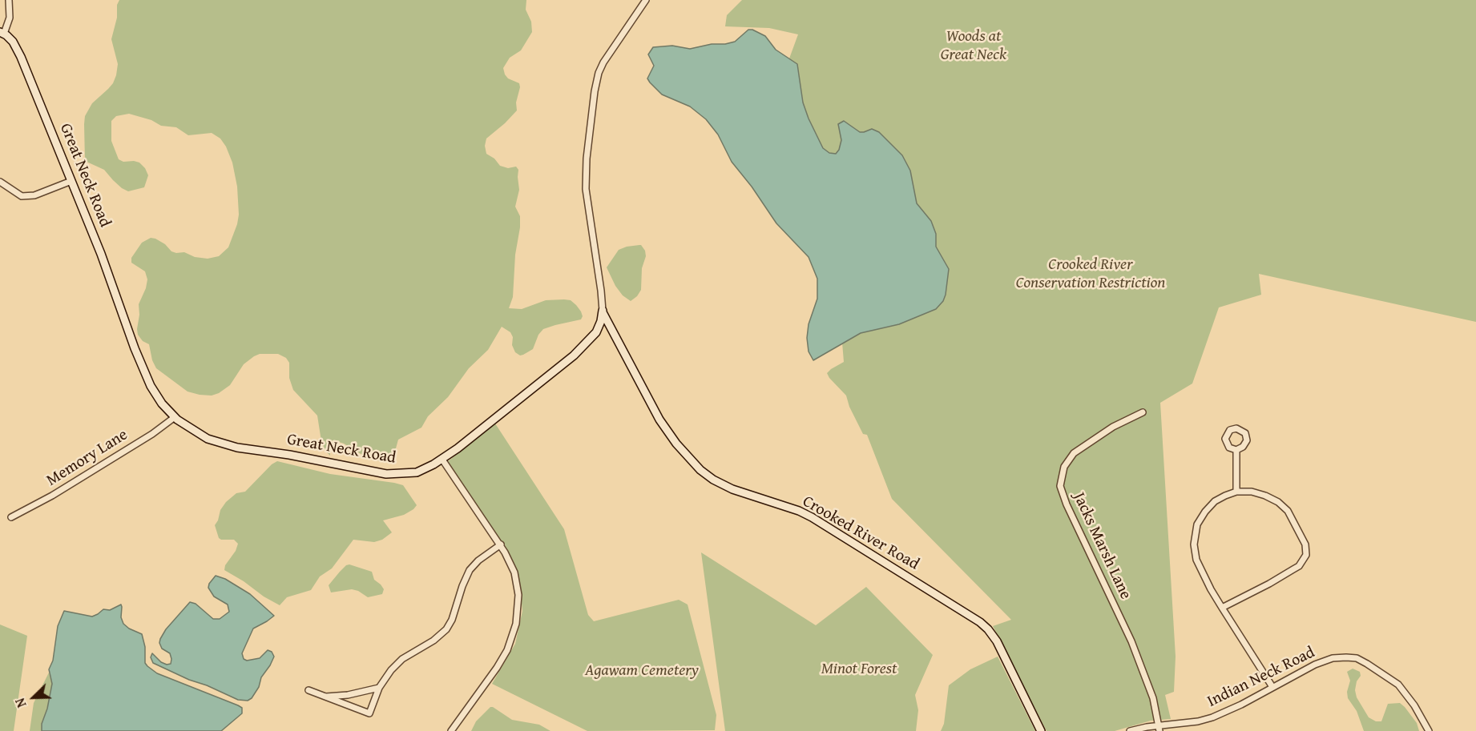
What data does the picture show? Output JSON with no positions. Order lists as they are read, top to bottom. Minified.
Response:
{"streets":{"street":["Great Neck Road","Memory Lane","Crooked River Road","Jacks Marsh Lane","Indian Neck Road"]},"crossings":[["Great Neck Road","Memory Lane"],["Great Neck Road","Crooked River Road"],["Jacks Marsh Lane","Indian Neck Road"]],"parks":["Woods at Great Neck","Crooked River Conservation Restriction","Minot Forest","Agawam Cemetery"],"north":"bottom left"}
